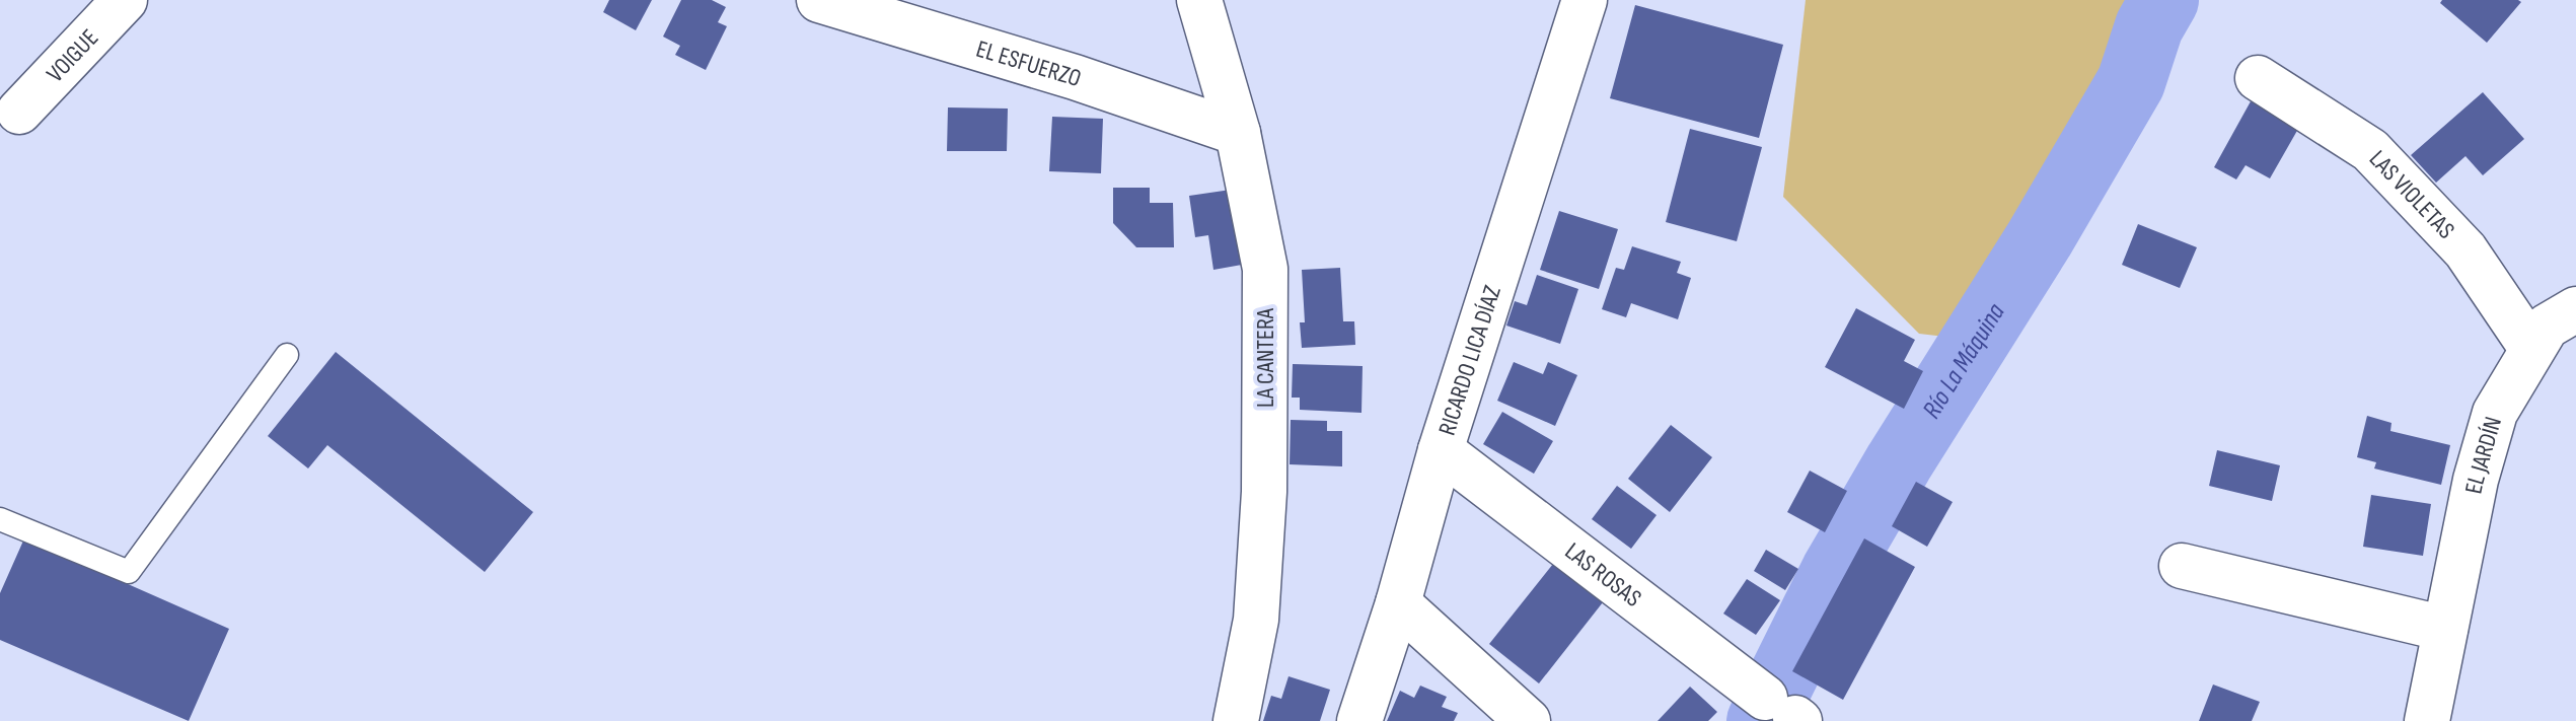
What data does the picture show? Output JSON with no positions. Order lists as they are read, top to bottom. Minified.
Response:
{"streets":{"street":["VOIGUE","EL ESFUERZO","LAS VIOLETAS","LA CANTERA","RICARDO LICA DÍAZ","EL JARDÍN","LAS ROSAS"]},"crossings":[["EL ESFUERZO","LA CANTERA"],["LAS VIOLETAS","EL JARDÍN"],["RICARDO LICA DÍAZ","LAS ROSAS"]],"water":["Río La Máquina"]}
